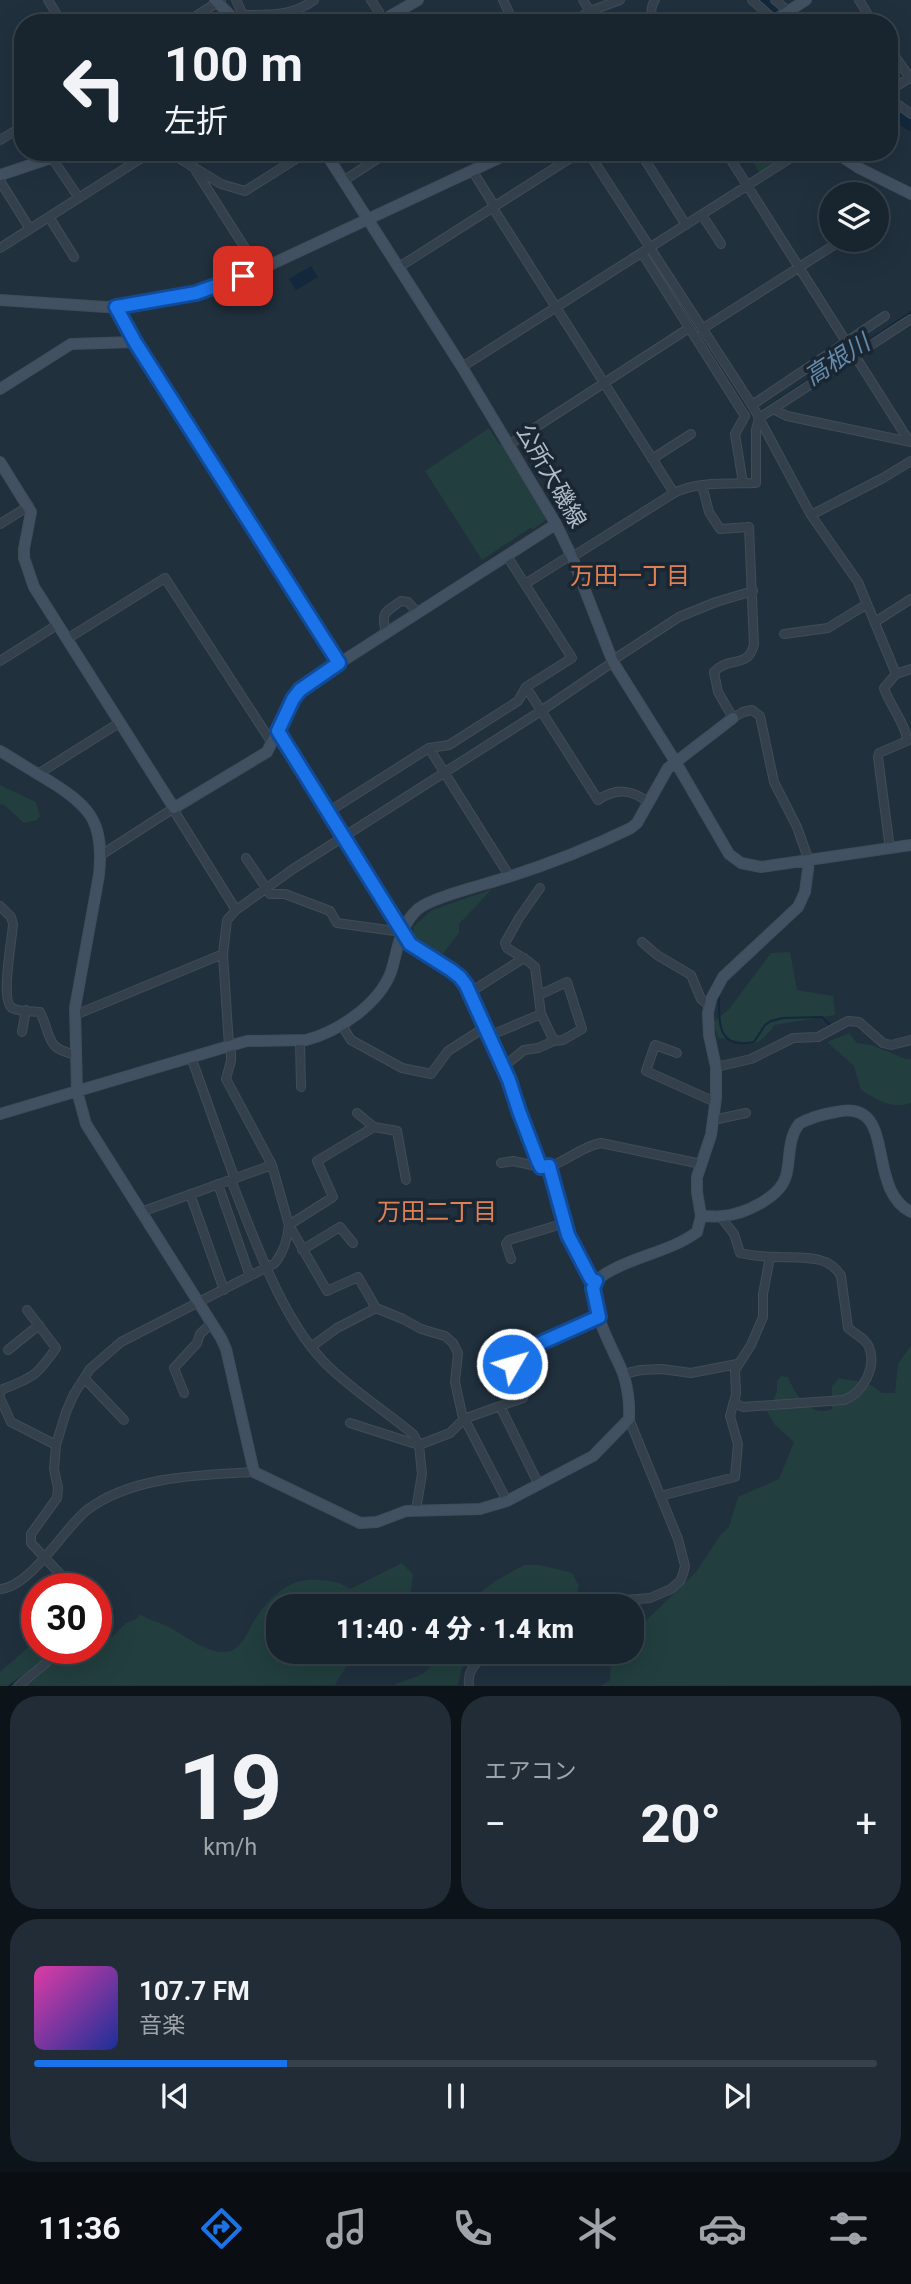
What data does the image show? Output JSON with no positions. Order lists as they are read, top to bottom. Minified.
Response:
{"streets":{"street":["公所大磯線"]},"districts":["万田一丁目","万田二丁目"],"water":["高根川"],"page":{"turn":["100 m","左折"],"limit":"30","trip":"11:40 · 4 分 · 1.4 km","tile":[["19","km/h"],"エアコン"],"heat":["−","20°","+"],"song":["107.7 FM","音楽"],"tabs":"11:36"}}
